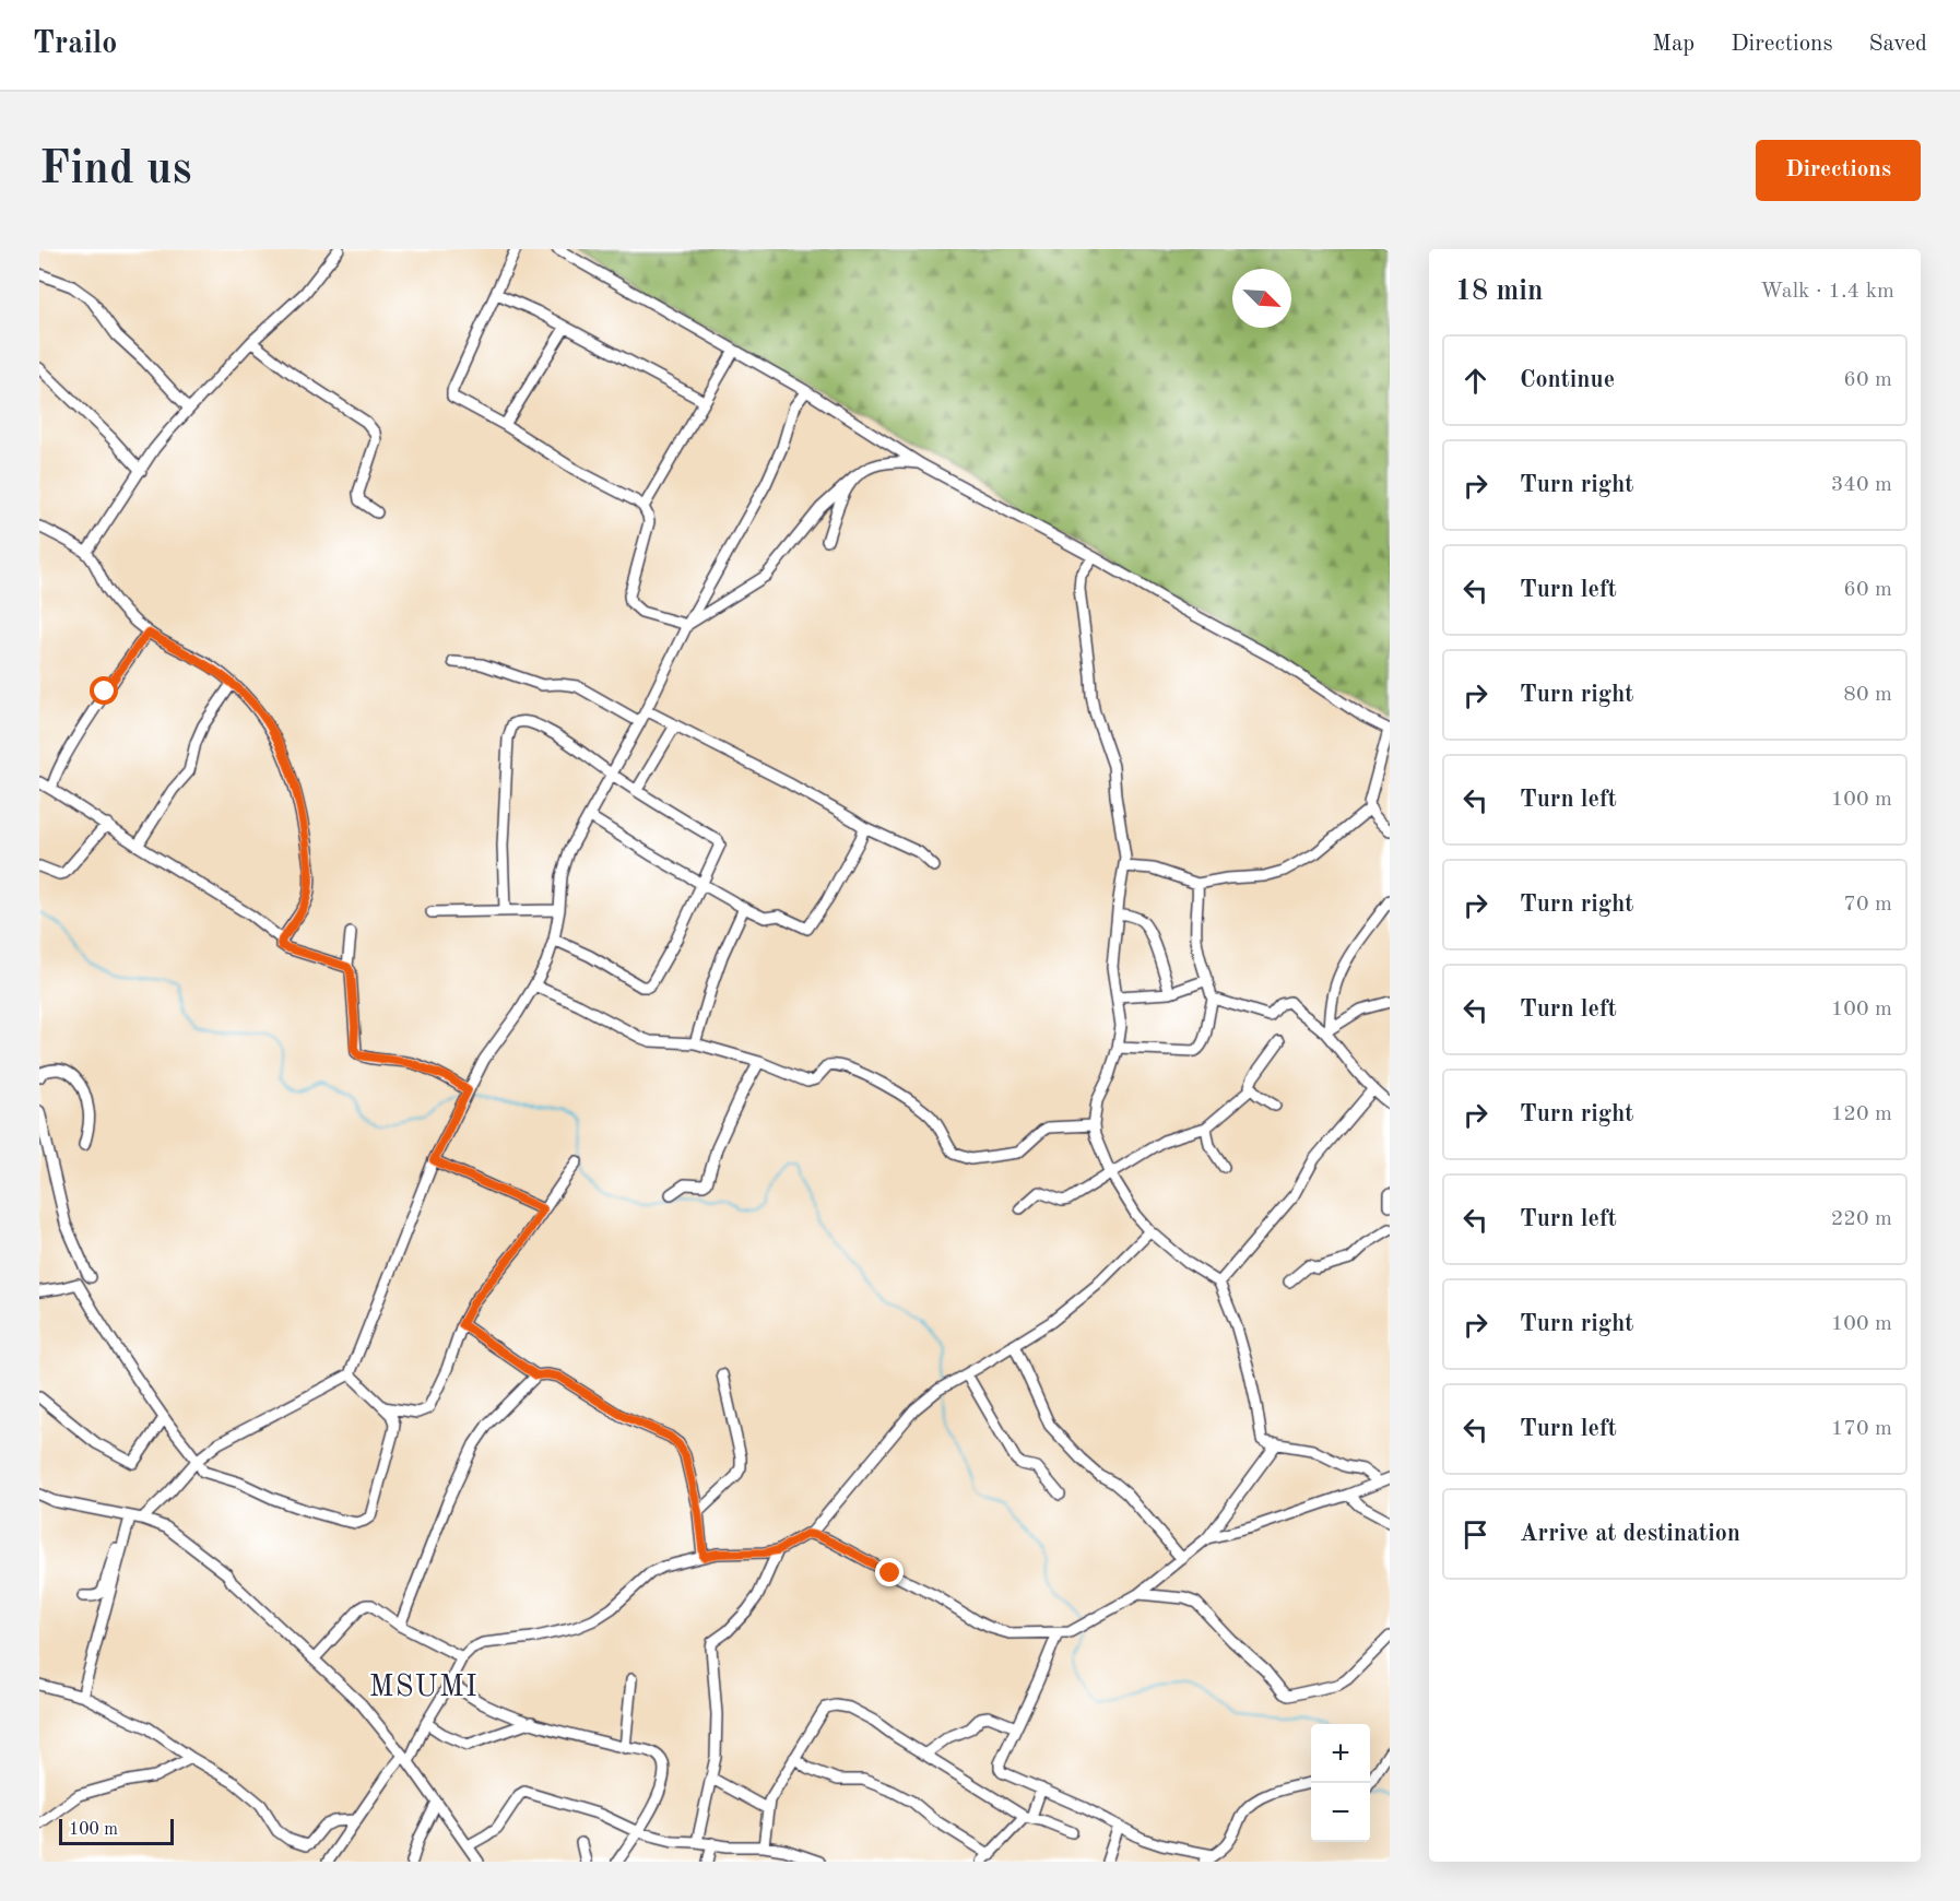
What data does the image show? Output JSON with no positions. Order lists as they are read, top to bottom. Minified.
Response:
{"districts":["MSUMI"],"scale_bar":"100 m","north":"bottom right","page":{"header":"Trailo","nav":["Map","Directions","Saved"],"buttons":"Directions","title":"Find us","heading":["18 min","Walk · 1.4 km"],"list":[["Continue","60 m"],["Turn right","340 m"],["Turn left","60 m"],["Turn right","80 m"],["Turn left","100 m"],["Turn right","70 m"],["Turn left","100 m"],["Turn right","120 m"],["Turn left","220 m"],["Turn right","100 m"],["Turn left","170 m"],"Arrive at destination"],"map_buttons":["+","−"],"scale":"100 m"}}
